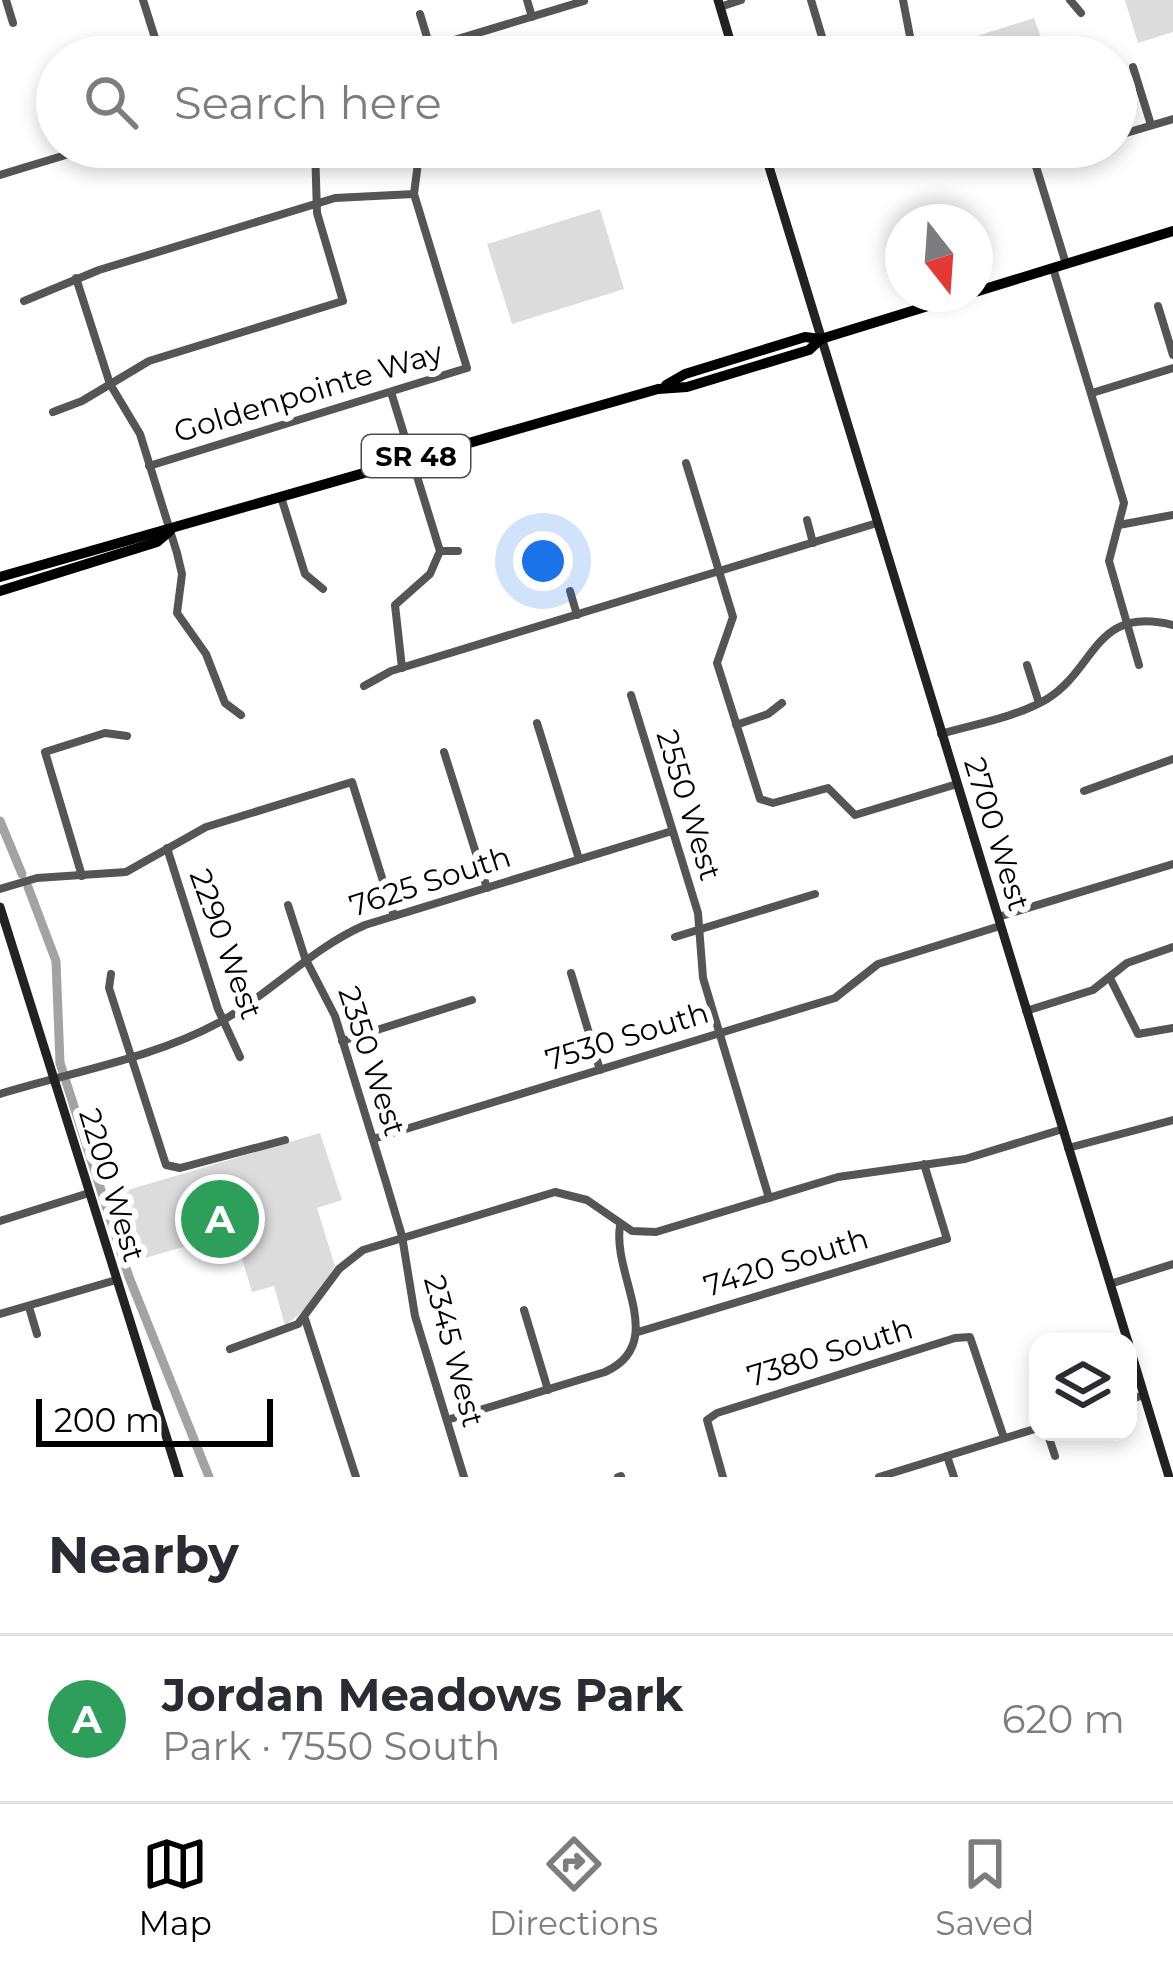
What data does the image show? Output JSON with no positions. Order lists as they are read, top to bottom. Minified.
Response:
{"streets":{"main road":["SR 48","2700 West","2200 West"],"street":["Goldenpointe Way","2550 West","7625 South","2290 West","7530 South","2350 West","7420 South","2345 West","7380 South"]},"crossings":[["SR 48","2700 West"],["2550 West","7625 South"],["2550 West","7530 South"],["2700 West","7530 South"],["7625 South","2290 West"],["7625 South","2350 West"],["7625 South","2200 West"],["7530 South","2350 West"],["2350 West","2345 West"]],"scale_bar":"200 m","north":"bottom","page":{"search":"Search here","pins":"A","scale":"200 m","heading":"Nearby","list":[{"mark":"A","name":"Jordan Meadows Park","note":"Park · 7550 South","value":"620 m"}],"nav":["Map","Directions","Saved"]}}
